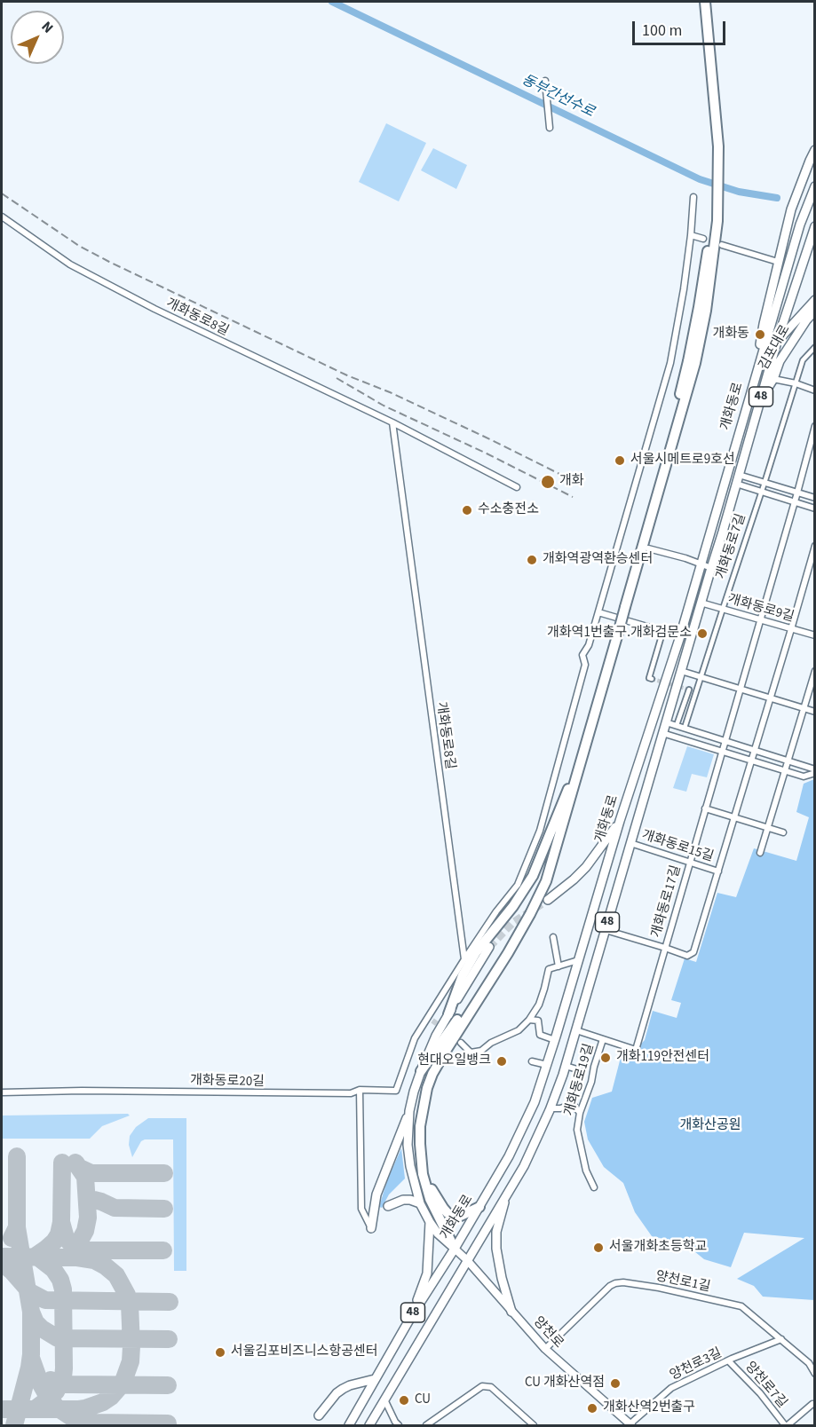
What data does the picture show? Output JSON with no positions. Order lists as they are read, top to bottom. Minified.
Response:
{"streets":{"main road":["김포대로","48","개화동로","양천로"],"street":["개화동로8길","개화동로7길","개화동로9길","개화동로15길","개화동로17길","개화동로19길","개화동로20길","양천로1길","양천로3길","양천로7길"]},"crossings":[["개화동로8길","개화동로20길"],["김포대로","개화동로"],["개화동로","개화동로9길"],["개화동로","개화동로15길"],["개화동로","개화동로17길"],["개화동로","개화동로19길"],["개화동로","양천로"],["개화동로7길","개화동로9길"],["개화동로9길","개화동로17길"],["개화동로15길","개화동로17길"],["개화동로17길","개화동로19길"],["양천로1길","양천로"],["양천로1길","양천로3길"],["양천로","양천로3길"],["양천로3길","양천로7길"]],"water":["동부간선수로"],"parks":["개화산공원"],"places":["개화동","서울시메트로9호선","개화","수소충전소","개화역광역환승센터","개화역1번출구.개화검문소","개화119안전센터","현대오일뱅크","서울개화초등학교","서울김포비즈니스항공센터","CU 개화산역점","CU","개화산역2번출구"],"scale_bar":"100 m","north":"top right"}
